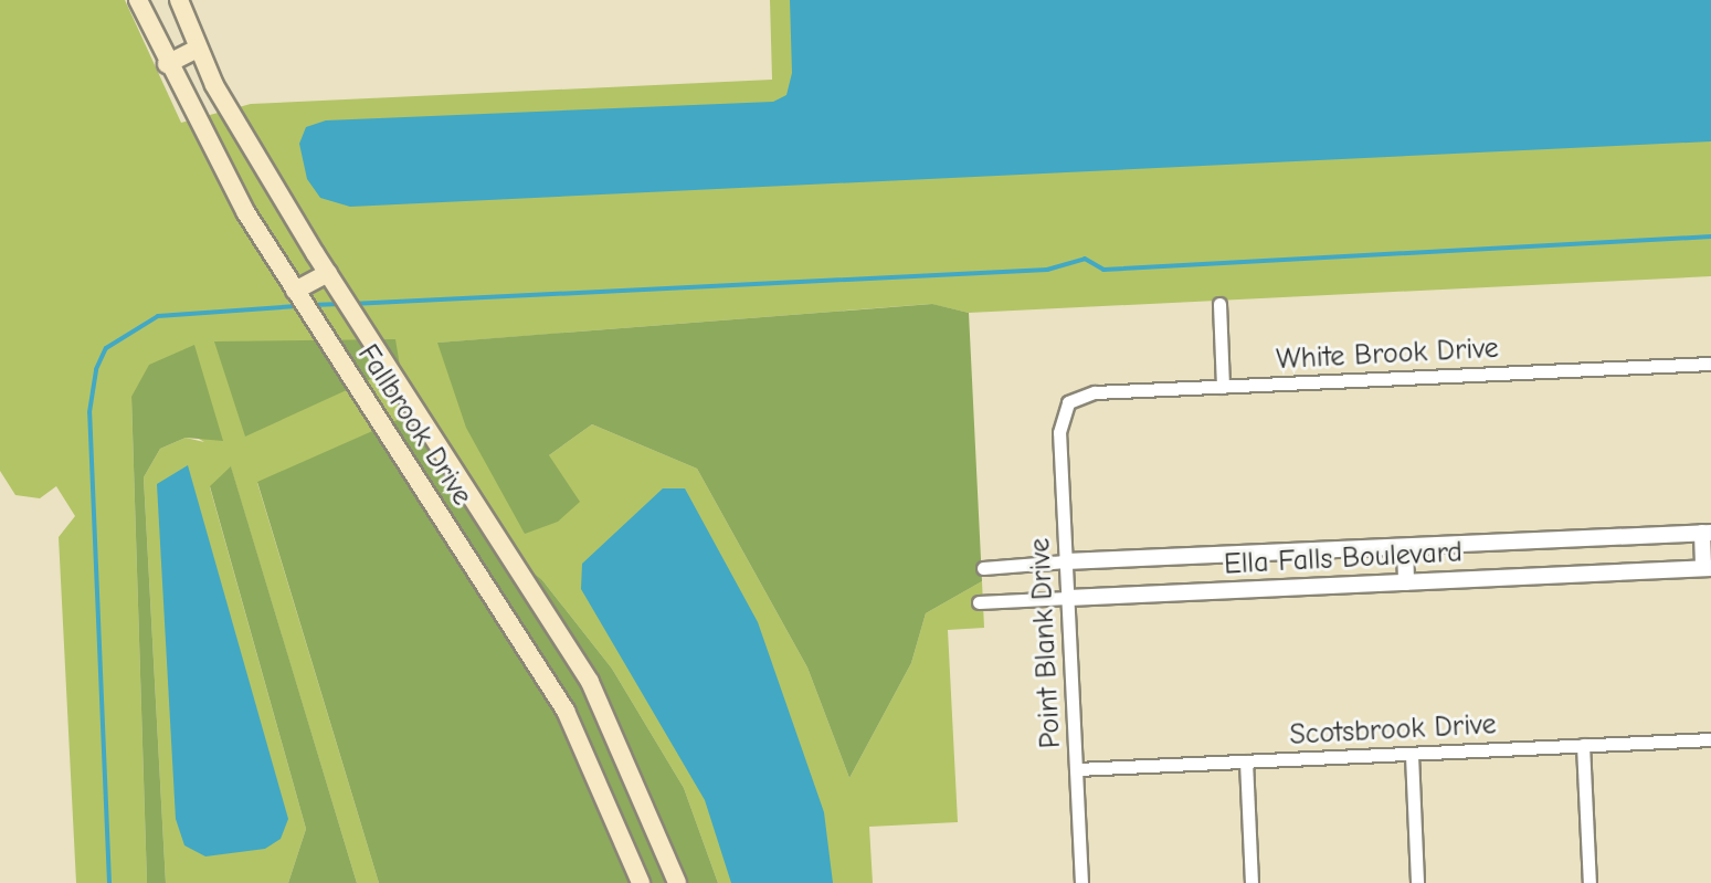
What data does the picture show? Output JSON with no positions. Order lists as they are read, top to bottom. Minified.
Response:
{"streets":{"main road":["Fallbrook Drive"],"street":["White Brook Drive","Ella Falls Boulevard","Point Blank Drive","Scotsbrook Drive"]},"crossings":[["White Brook Drive","Point Blank Drive"],["Ella Falls Boulevard","Point Blank Drive"],["Point Blank Drive","Scotsbrook Drive"]]}
